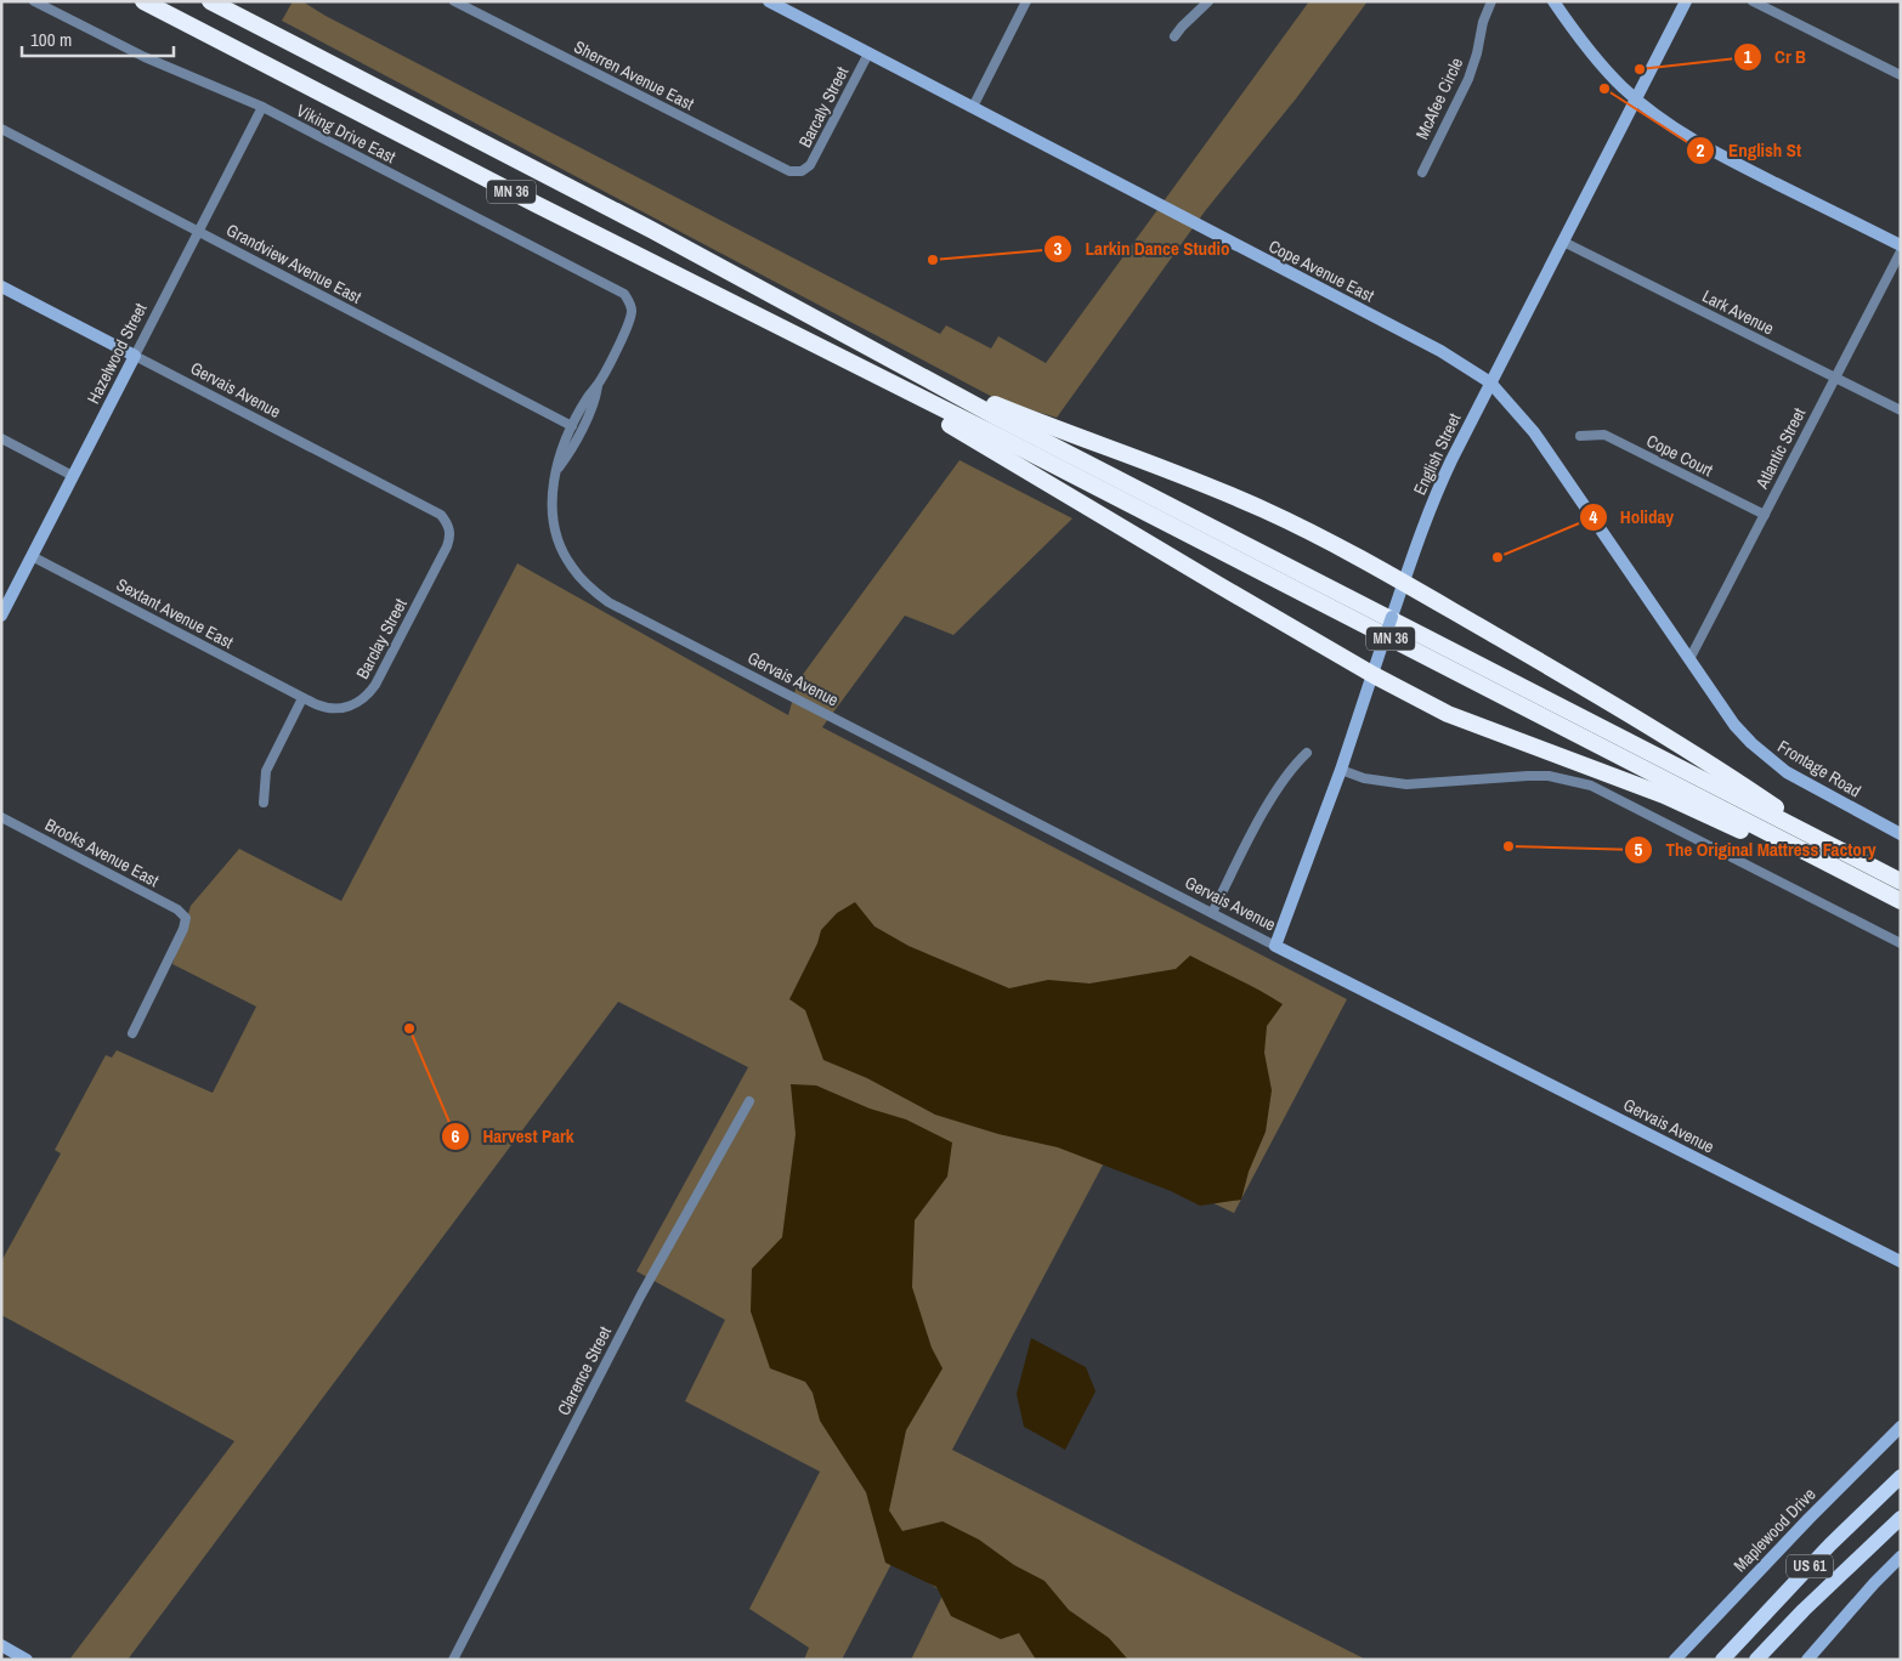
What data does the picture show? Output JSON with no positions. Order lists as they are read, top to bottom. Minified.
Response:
{"streets":{"highway":["MN 36"],"main road":["US 61"],"street":["Sherren Avenue East","McAfee Circle","Barcaly Street","Viking Drive East","Grandview Avenue East","Cope Avenue East","Lark Avenue","Hazelwood Street","Gervais Avenue","Atlantic Street","English Street","Cope Court","Sextant Avenue East","Barclay Street","Frontage Road","Brooks Avenue East","Clarence Street","Maplewood Drive"]},"crossings":[["Sherren Avenue East","Barcaly Street"],["Barcaly Street","Cope Avenue East"],["Viking Drive East","Hazelwood Street"],["Grandview Avenue East","Hazelwood Street"],["Cope Avenue East","Atlantic Street"],["Cope Avenue East","English Street"],["Cope Avenue East","Frontage Road"],["Lark Avenue","Atlantic Street"],["Lark Avenue","English Street"],["Hazelwood Street","Gervais Avenue"],["Hazelwood Street","Sextant Avenue East"],["Gervais Avenue","English Street"],["Gervais Avenue","Barclay Street"],["Atlantic Street","Cope Court"],["Atlantic Street","Frontage Road"],["Sextant Avenue East","Barclay Street"]],"places":["Cr B","English St","Larkin Dance Studio","Holiday","The Original Mattress Factory","Harvest Park"],"scale_bar":"100 m"}
